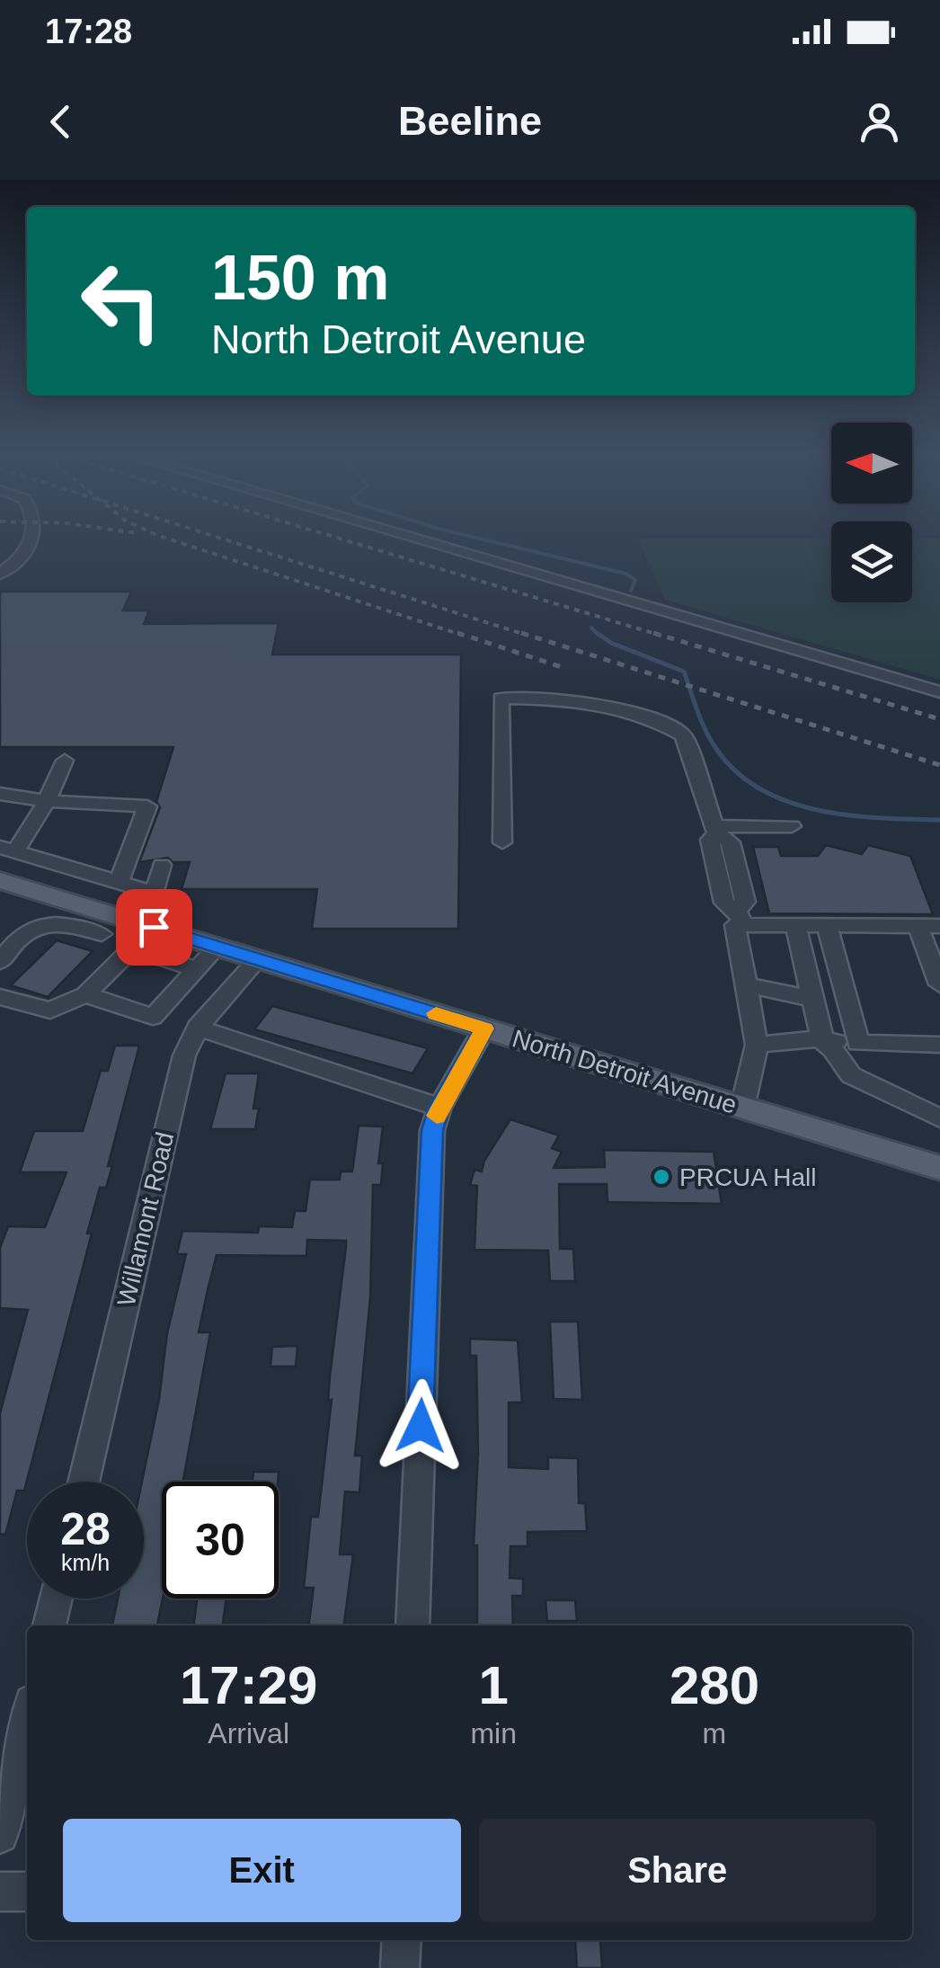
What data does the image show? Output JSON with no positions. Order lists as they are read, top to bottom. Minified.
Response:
{"streets":{"main road":["North Detroit Avenue"],"street":["Willamont Road"]},"crossings":[["North Detroit Avenue","Willamont Road"]],"places":["PRCUA Hall"],"north":"left","page":{"status":"17:28","header":"Beeline","turn":["150 m","North Detroit Avenue"],"speed":"28 km/h","limit":"30","eta":["17:29","Arrival","1","min","280","m"],"buttons":["Exit","Share"]}}
